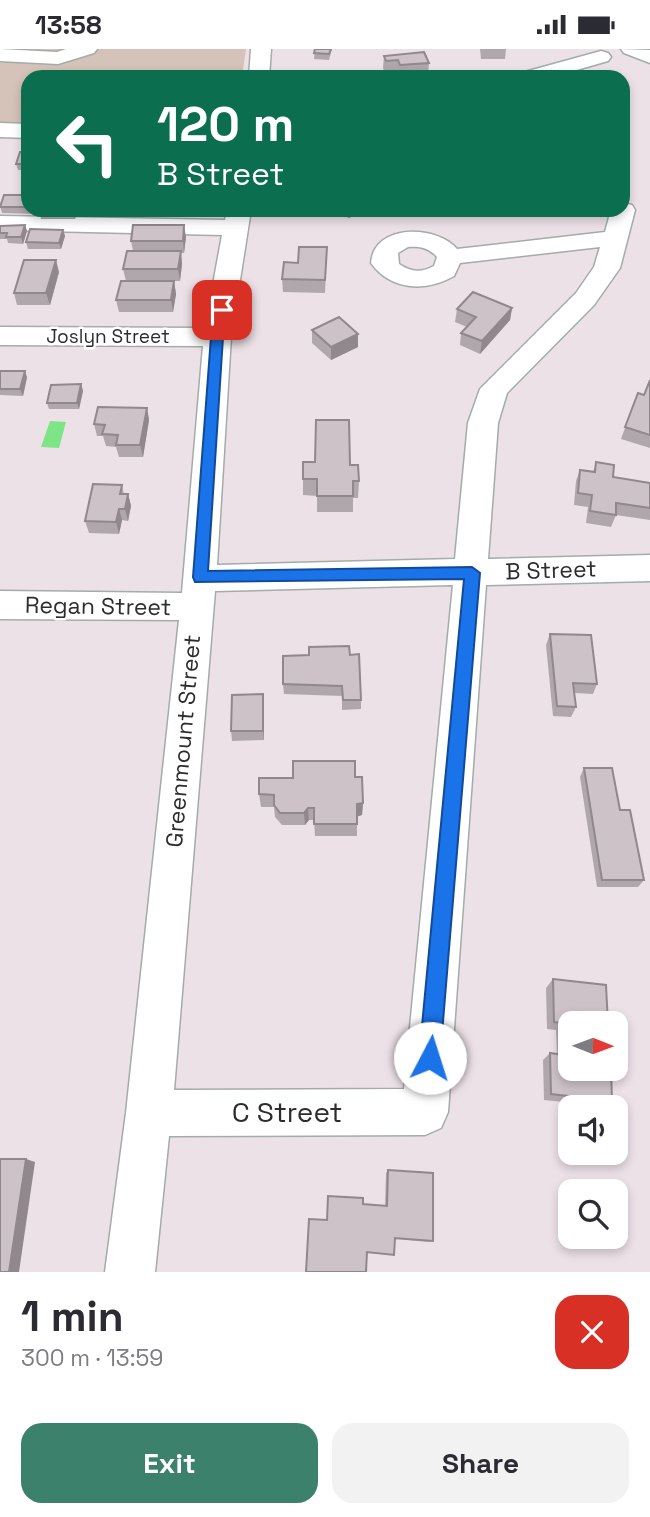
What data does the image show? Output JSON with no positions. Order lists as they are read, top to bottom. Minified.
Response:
{"streets":{"street":["Joslyn Street","B Street","Regan Street","Greenmount Street","C Street"]},"crossings":[["Joslyn Street","Greenmount Street"],["B Street","Regan Street"],["B Street","Greenmount Street"],["B Street","C Street"],["Regan Street","Greenmount Street"],["Greenmount Street","C Street"]],"north":"right","page":{"status":"13:58","turn":["120 m","B Street"],"heading":["1 min","300 m · 13:59"],"buttons":["Exit","Share"]}}
